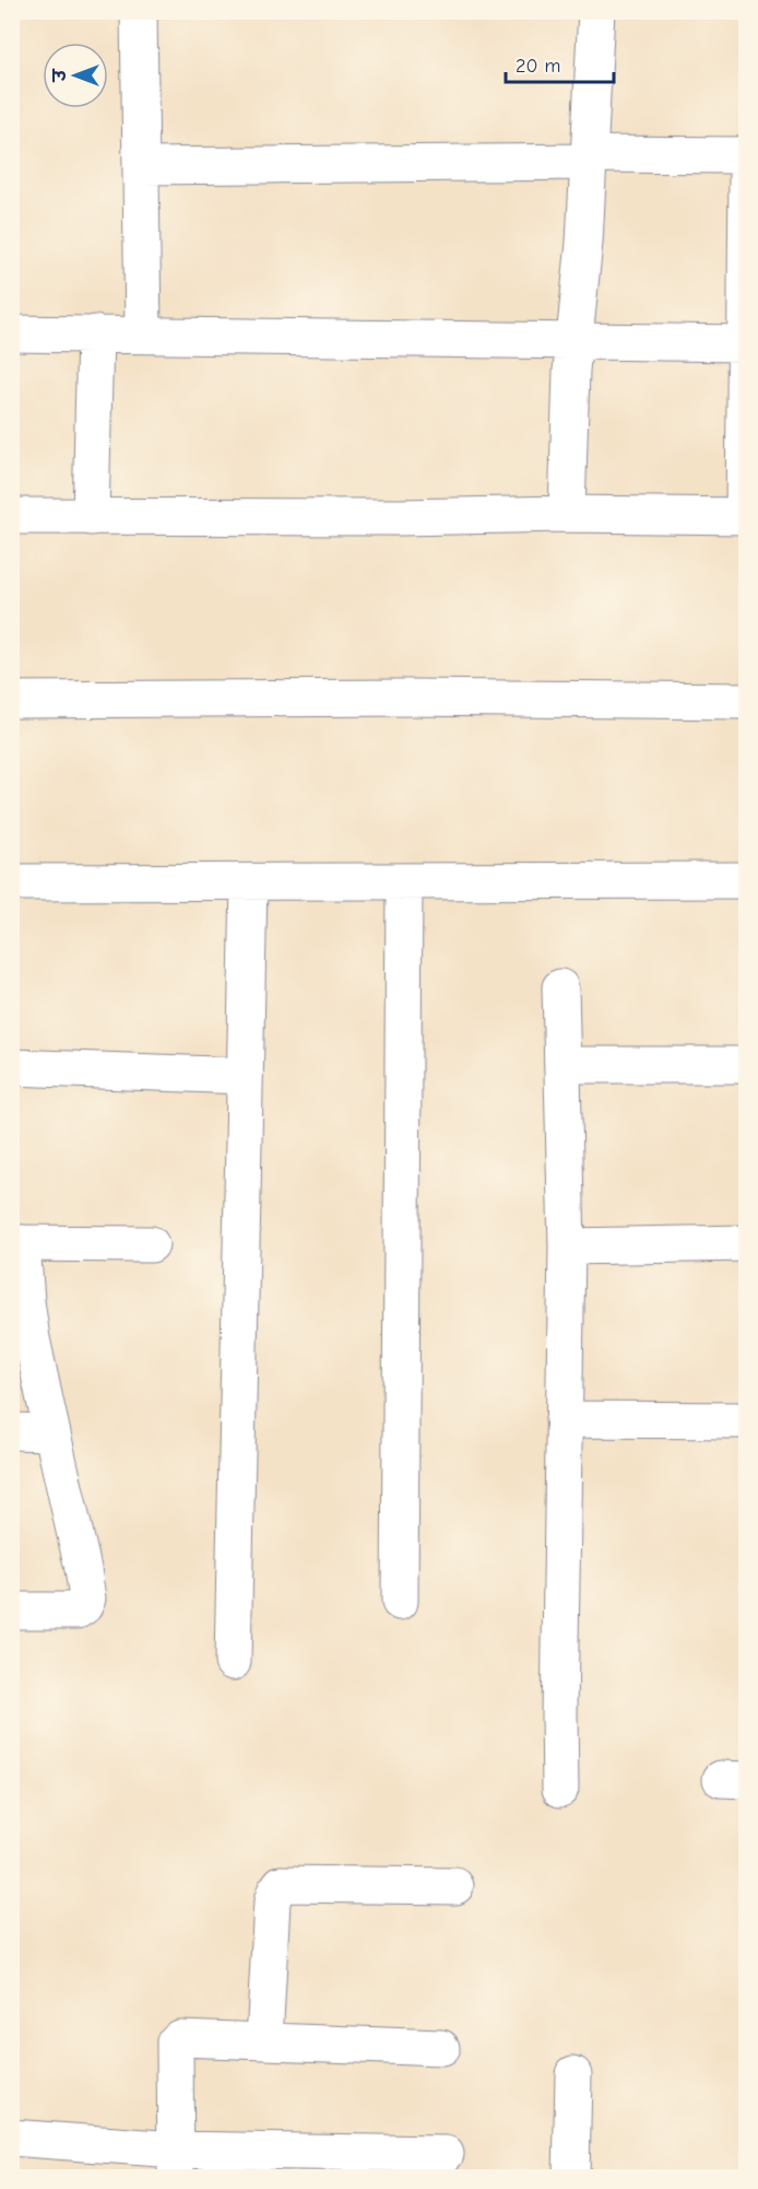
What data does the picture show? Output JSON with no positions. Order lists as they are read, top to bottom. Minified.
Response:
{"scale_bar":"20 m","north":"left"}
